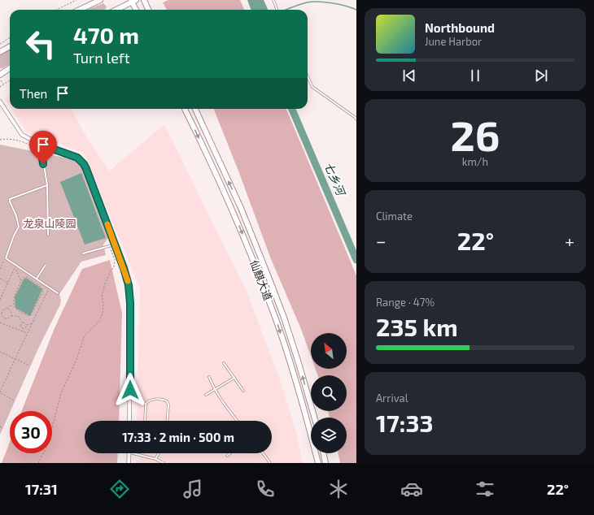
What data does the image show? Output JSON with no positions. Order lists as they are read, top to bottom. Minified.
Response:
{"streets":{"main road":["仙麒大道"]},"water":["七乡河"],"parks":["龙泉山陵园"],"north":"top left","page":{"turn":["470 m","Turn left"],"song":["Northbound","June Harbor"],"then":"Then","tile":[["26","km/h"],"Climate",["Range · 47%","235 km"],["Arrival","17:33"]],"heat":["−","22°","+"],"limit":"30","trip":"17:33 · 2 min · 500 m","tabs":["17:31","22°"]}}
